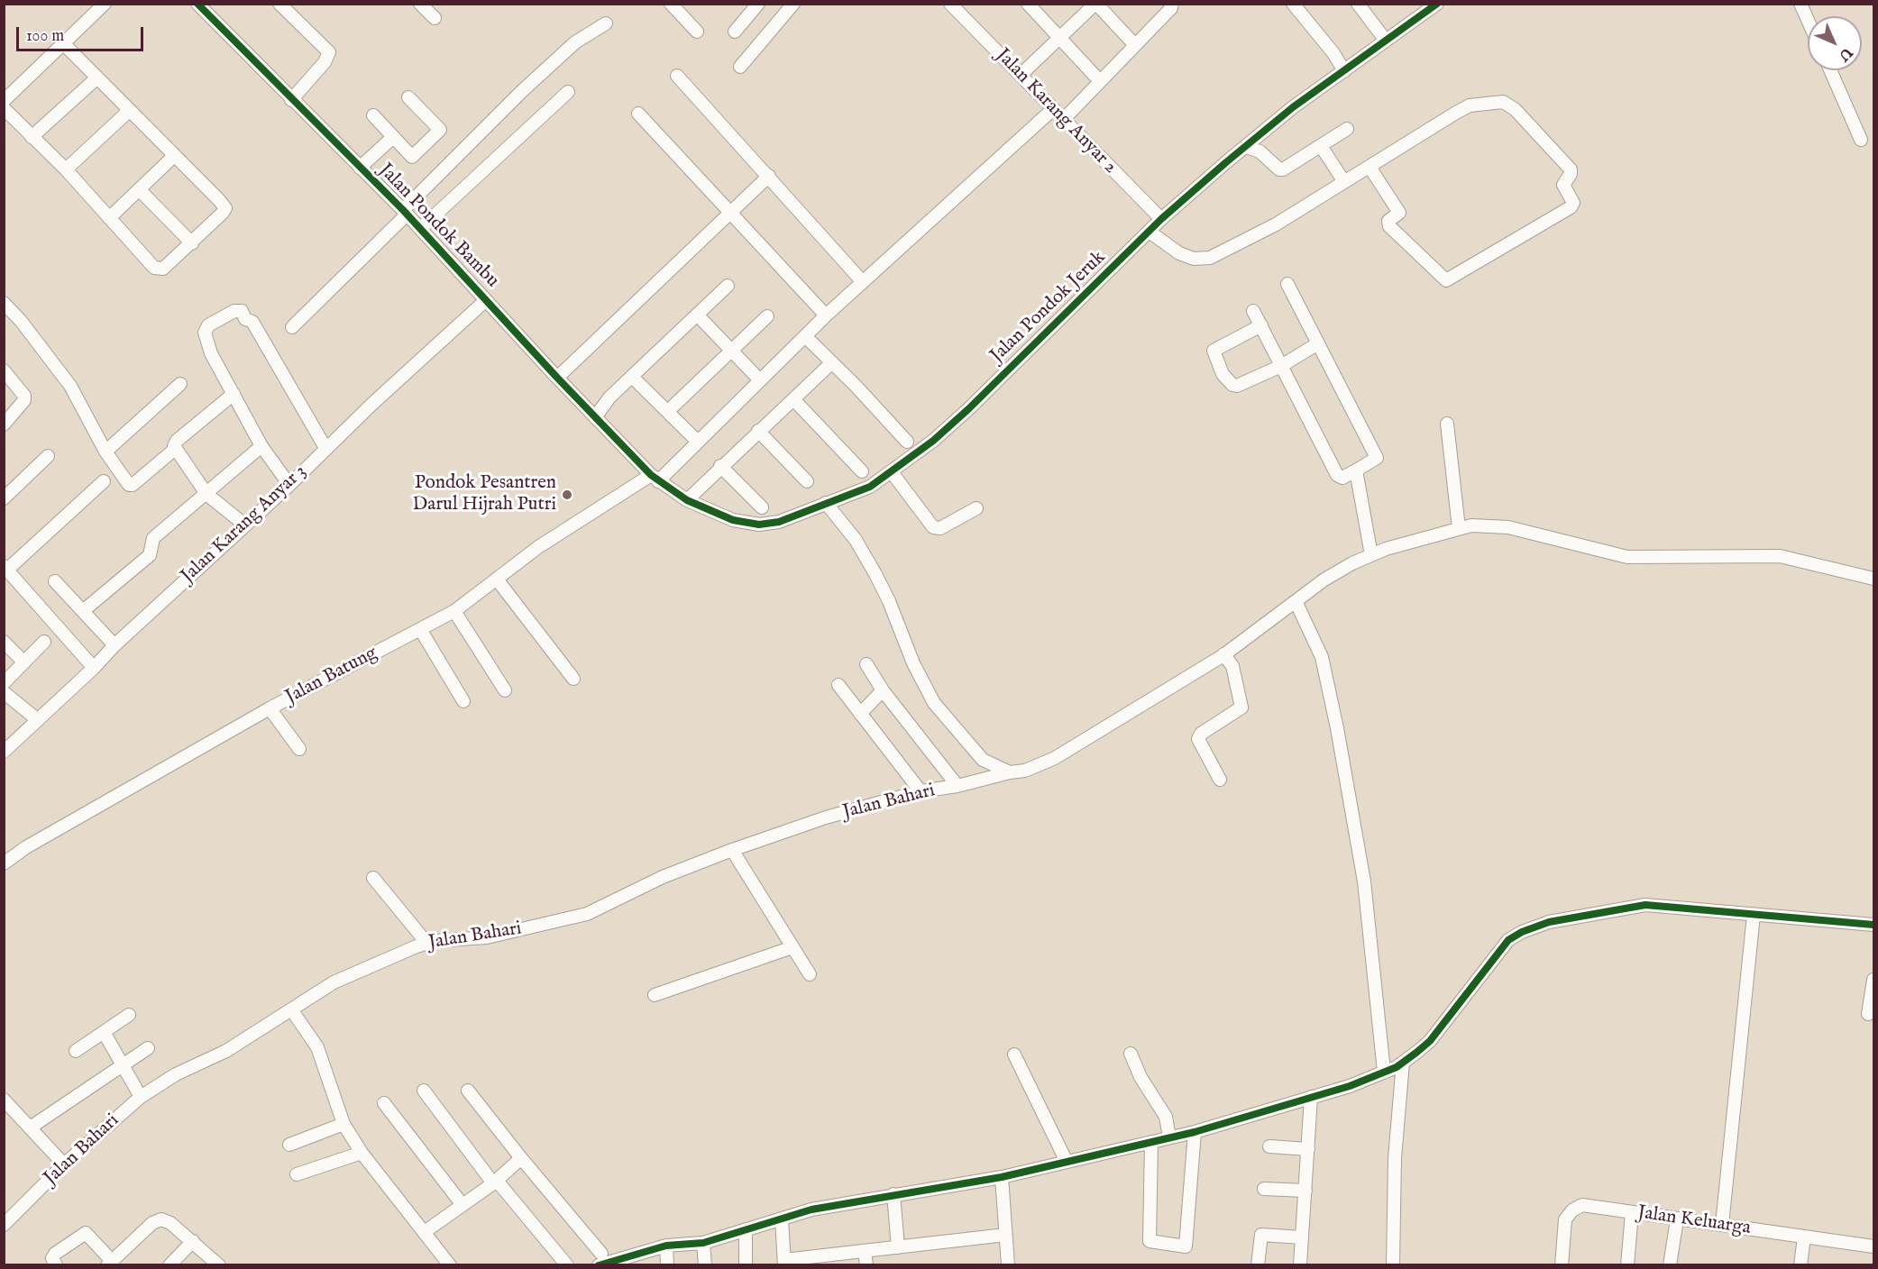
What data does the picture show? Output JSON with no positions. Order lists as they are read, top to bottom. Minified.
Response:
{"streets":{"street":["Jalan Karang Anyar 2","Jalan Pondok Bambu","Jalan Pondok Jeruk","Jalan Karang Anyar 3","Jalan Batung","Jalan Bahari","Jalan Keluarga"]},"crossings":[["Jalan Karang Anyar 2","Jalan Pondok Jeruk"],["Jalan Karang Anyar 2","Jalan Batung"],["Jalan Pondok Bambu","Jalan Pondok Jeruk"],["Jalan Pondok Bambu","Jalan Karang Anyar 3"],["Jalan Pondok Bambu","Jalan Batung"],["Jalan Pondok Jeruk","Jalan Batung"]],"places":["Pondok Pesantren Darul Hijrah Putri"],"scale_bar":"100 m","north":"bottom right"}
